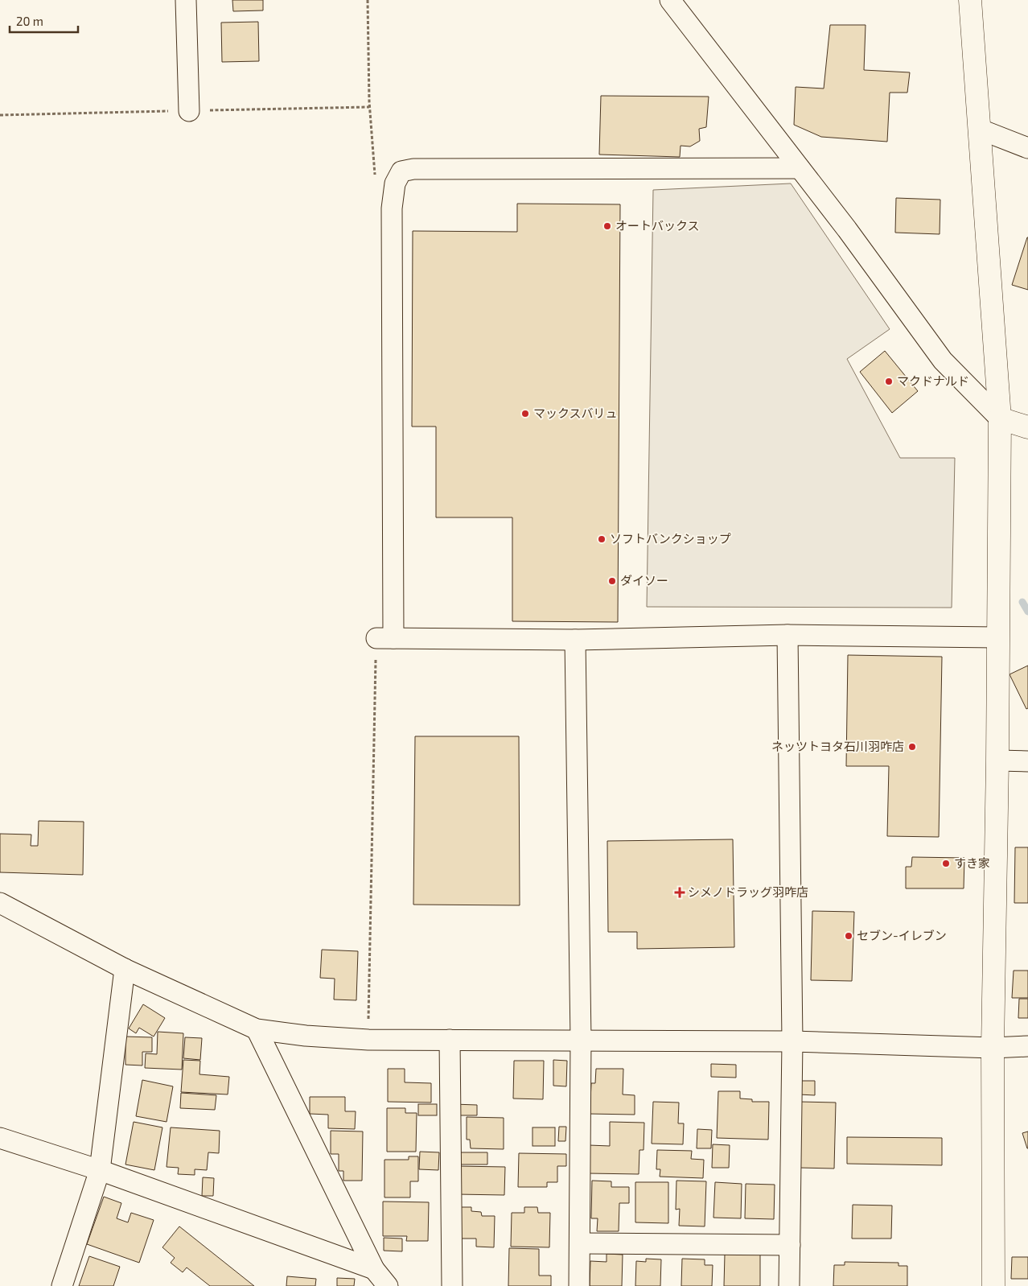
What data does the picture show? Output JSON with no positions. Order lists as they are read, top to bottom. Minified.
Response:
{"places":{"other":["オートバックス","マクドナルド","マックスバリュ","ソフトバンクショップ","ダイソー","ネッツトヨタ石川羽咋店","すき家","セブン-イレブン"],"health":["シメノドラッグ羽咋店"]},"scale_bar":"20 m"}
